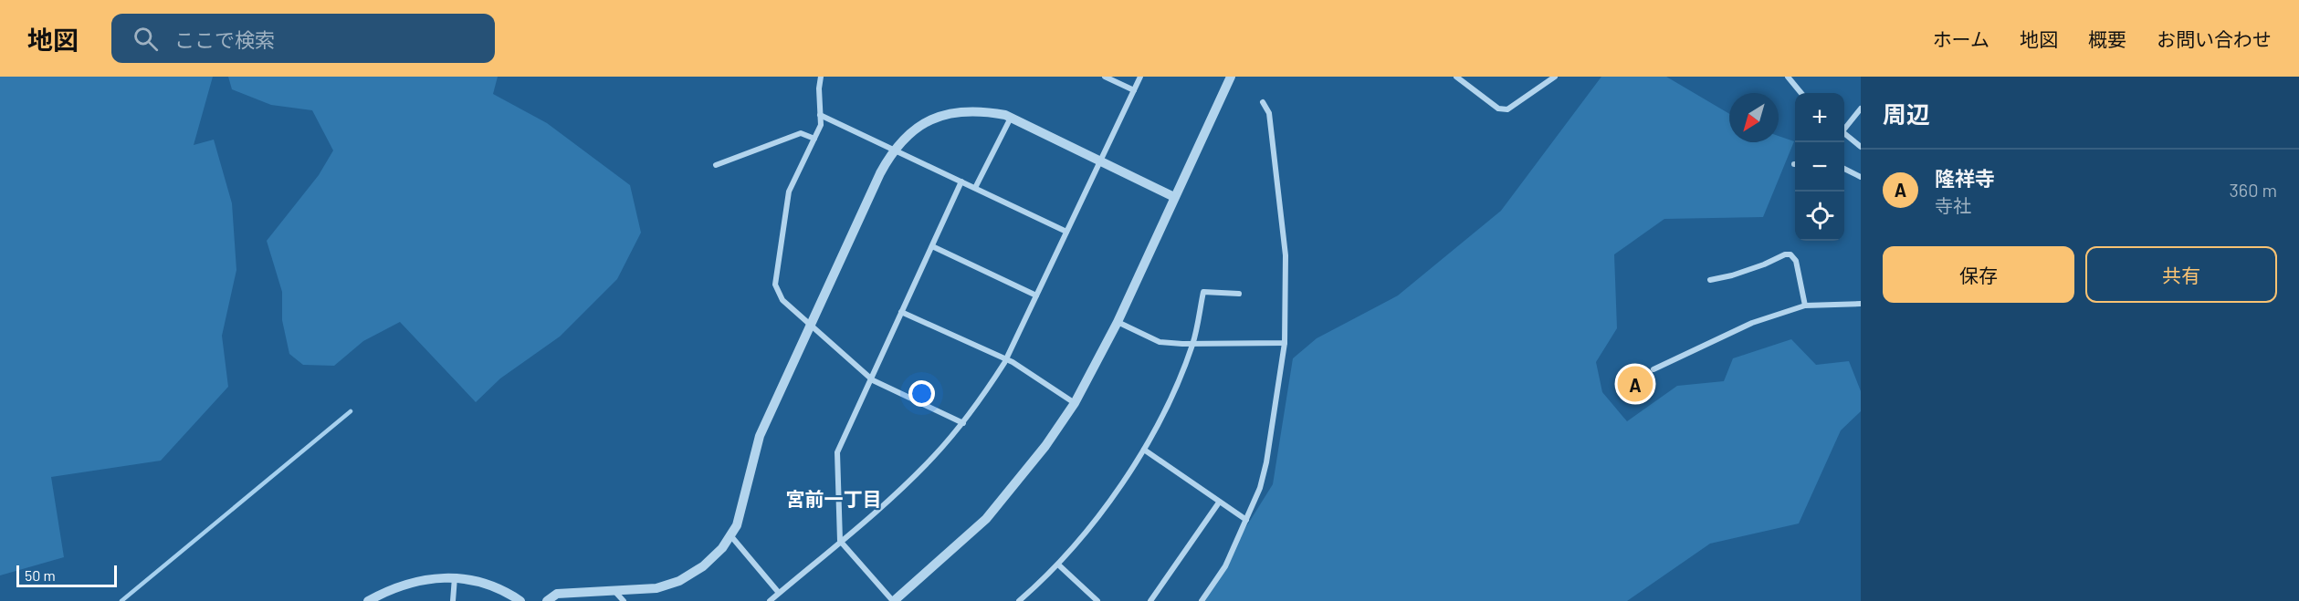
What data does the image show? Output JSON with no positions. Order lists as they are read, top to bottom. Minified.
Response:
{"districts":["宮前一丁目"],"scale_bar":"50 m","north":"bottom left","page":{"header":"地図","search":"ここで検索","nav":["ホーム","地図","概要","お問い合わせ"],"heading":"周辺","map_buttons":["+","−"],"list":[{"mark":"A","name":"隆祥寺","note":"寺社","value":"360 m"}],"buttons":["保存","共有"],"pins":"A","scale":"50 m"}}
